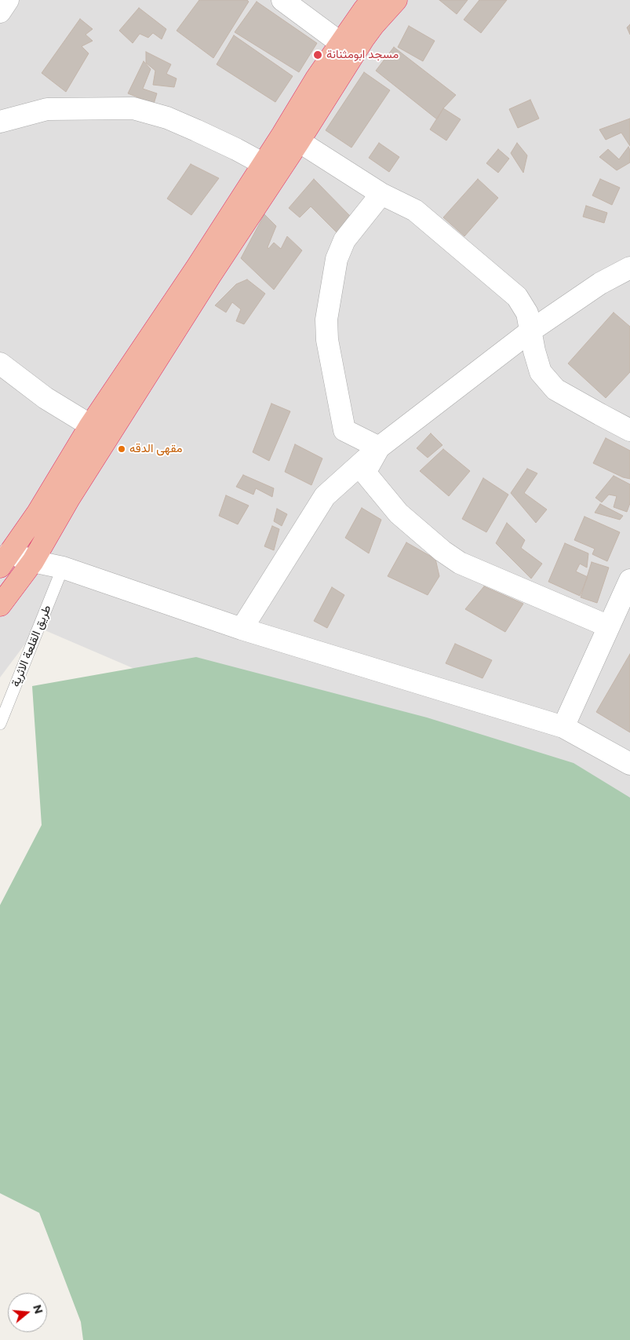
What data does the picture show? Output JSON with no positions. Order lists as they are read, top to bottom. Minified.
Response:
{"streets":{"lane":["طريق القلعة الاثرية"]},"places":["مسجد ابومثنانة","مقهى الدقه"],"north":"right"}
